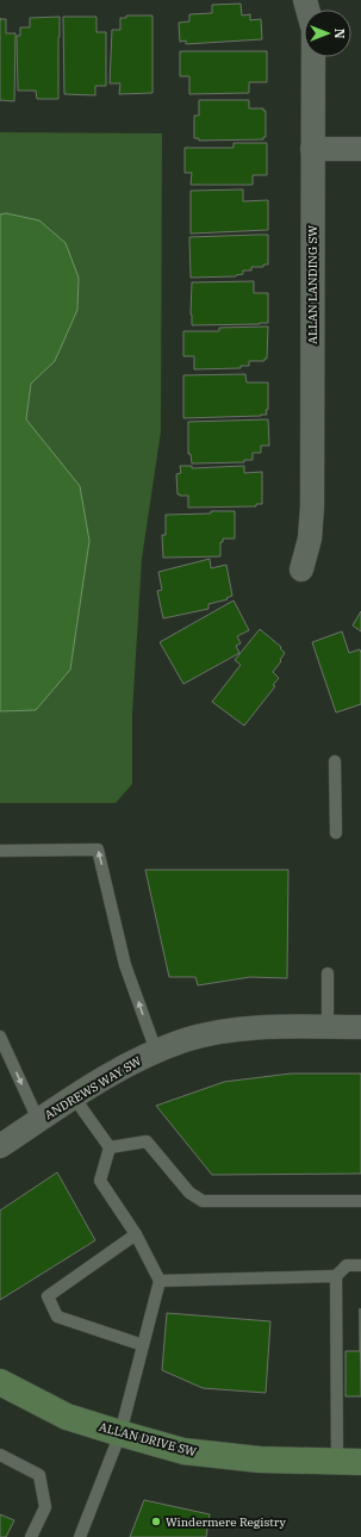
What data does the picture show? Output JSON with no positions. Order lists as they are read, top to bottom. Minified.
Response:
{"streets":{"street":["ALLAN LANDING SW","ANDREWS WAY SW","ALLAN DRIVE SW"]},"places":["Windermere Registry"],"north":"right"}
